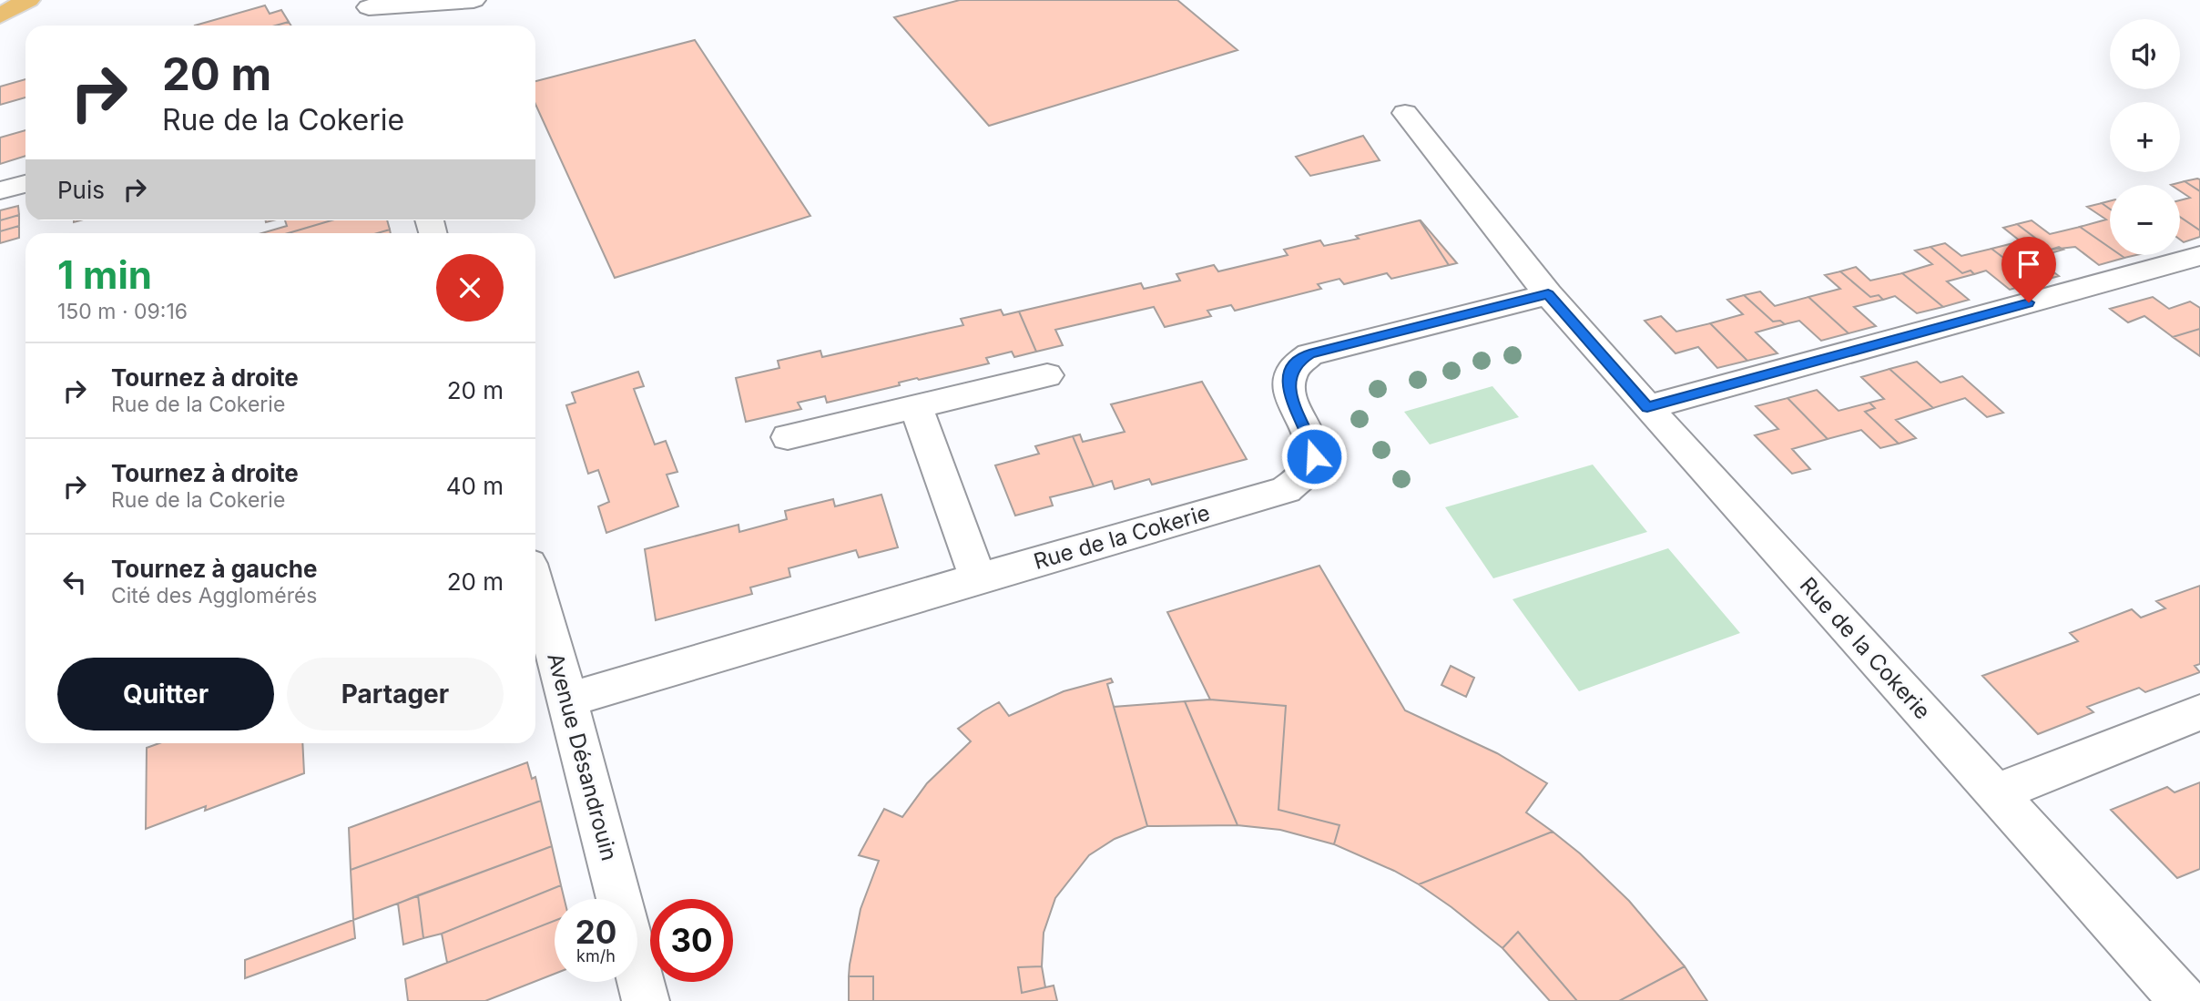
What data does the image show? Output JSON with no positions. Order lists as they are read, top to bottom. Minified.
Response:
{"streets":{"street":["Rue de la Cokerie","Avenue Désandrouin"]},"crossings":[["Rue de la Cokerie","Avenue Désandrouin"]],"page":{"map_buttons":["+","−"],"turn":["20 m","Rue de la Cokerie"],"then":"Puis","heading":["1 min","150 m · 09:16"],"list":[{"name":"Tournez à droite","note":"Rue de la Cokerie","value":"20 m"},{"name":"Tournez à droite","note":"Rue de la Cokerie","value":"40 m"},{"name":"Tournez à gauche","note":"Cité des Agglomérés","value":"20 m"}],"buttons":["Quitter","Partager"],"speed":"20 km/h","limit":"30"}}
